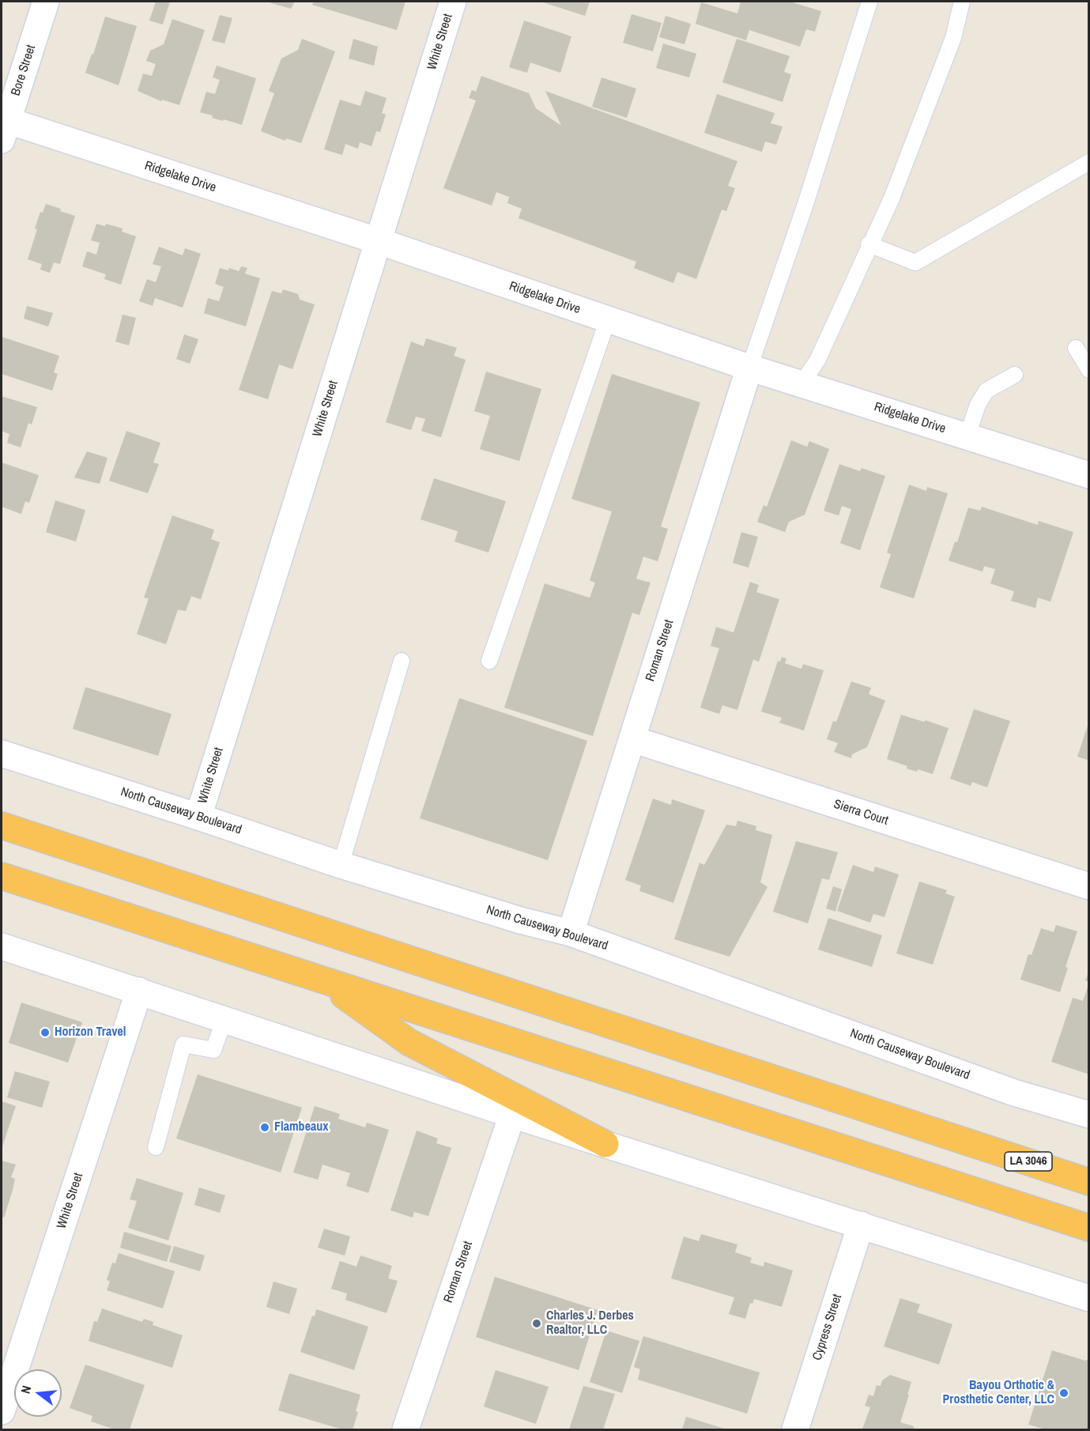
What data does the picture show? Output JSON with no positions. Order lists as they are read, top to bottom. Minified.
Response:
{"streets":{"highway":["LA 3046"],"street":["White Street","Bore Street","Ridgelake Drive","Roman Street","North Causeway Boulevard","Sierra Court","Cypress Street"]},"crossings":[["White Street","Ridgelake Drive"],["White Street","North Causeway Boulevard"],["Bore Street","Ridgelake Drive"],["Ridgelake Drive","Roman Street"],["Roman Street","North Causeway Boulevard"],["Roman Street","Sierra Court"]],"places":["Horizon Travel","Flambeaux","Charles J. Derbes Realtor, LLC","Bayou Orthotic & Prosthetic Center, LLC"],"north":"left"}
